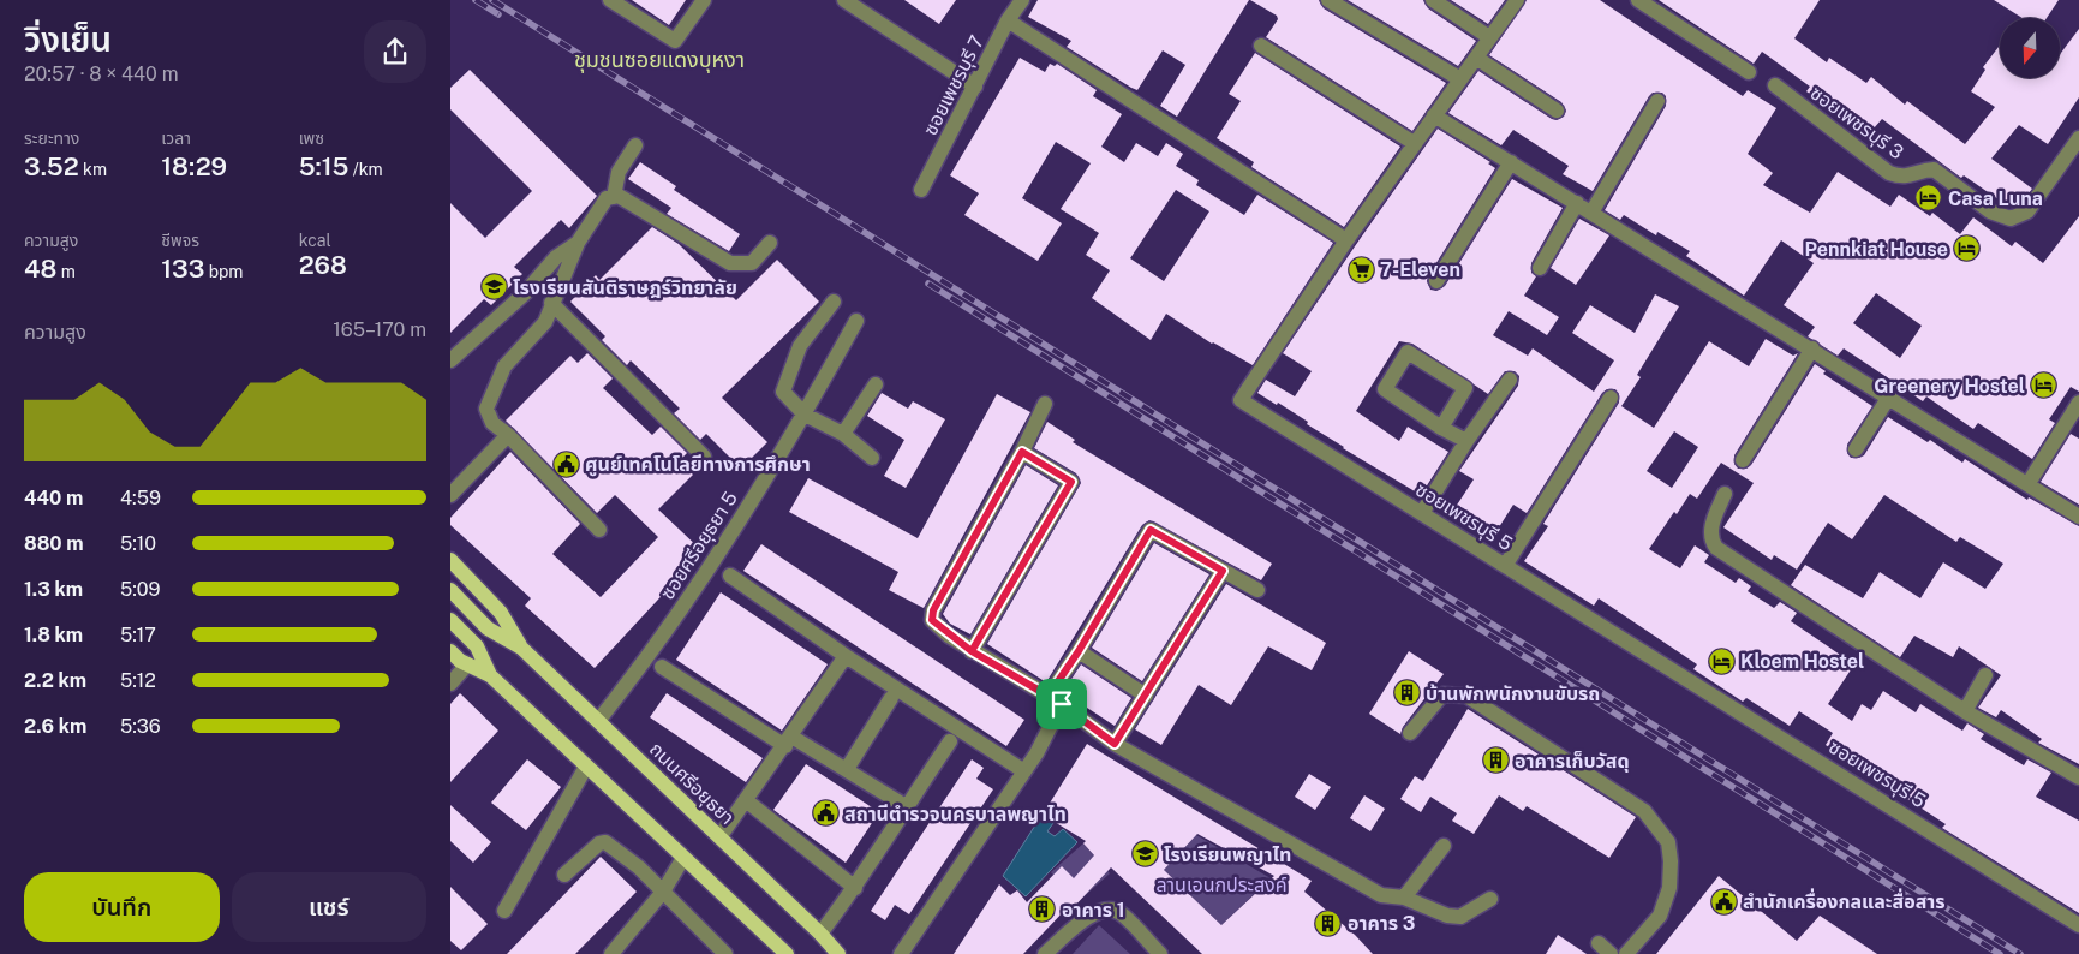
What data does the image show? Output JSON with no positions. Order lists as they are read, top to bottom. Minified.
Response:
{"streets":{"main road":["ถนนศรีอยุธยา"],"street":["ซอยเพชรบุรี 7","ซอยเพชรบุรี 3","ซอยเพชรบุรี 5","ซอยศรีอยุธยา 5"]},"crossings":[["ซอยศรีอยุธยา 5","ถนนศรีอยุธยา"]],"districts":["ชุมชนซอยแดงบุหงา"],"parks":["ลานเอนกประสงค์"],"places":{"hotel":["Casa Luna","Pennkiat House","Greenery Hostel","Kloem Hostel"],"supermarket":["7-Eleven"],"school or university":["โรงเรียนสันติราษฎร์วิทยาลัย","โรงเรียนพญาไท"],"public building":["ศูนย์เทคโนโลยีทางการศึกษา","สถานีตำรวจนครบาลพญาไท","สำนักเครื่องกลและสื่อสาร"],"building":["บ้านพักพนักงานขับรถ","อาคารเก็บวัสดุ","อาคาร 1","อาคาร 3"]},"north":"bottom","page":{"heading":["วิ่งเย็น","20:57 · 8 × 440 m"],"stats":[["ระยะทาง","3.52 km"],["เวลา","18:29"],["เพซ","5:15 /km"],["ความสูง","48 m"],["ชีพจร","133 bpm"],["kcal","268"]],"chart":["ความสูง","165–170 m"],"list":[{"name":"440 m","note":"4:59"},{"name":"880 m","note":"5:10"},{"name":"1.3 km","note":"5:09"},{"name":"1.8 km","note":"5:17"},{"name":"2.2 km","note":"5:12"},{"name":"2.6 km","note":"5:36"}],"buttons":["บันทึก","แชร์"]}}
